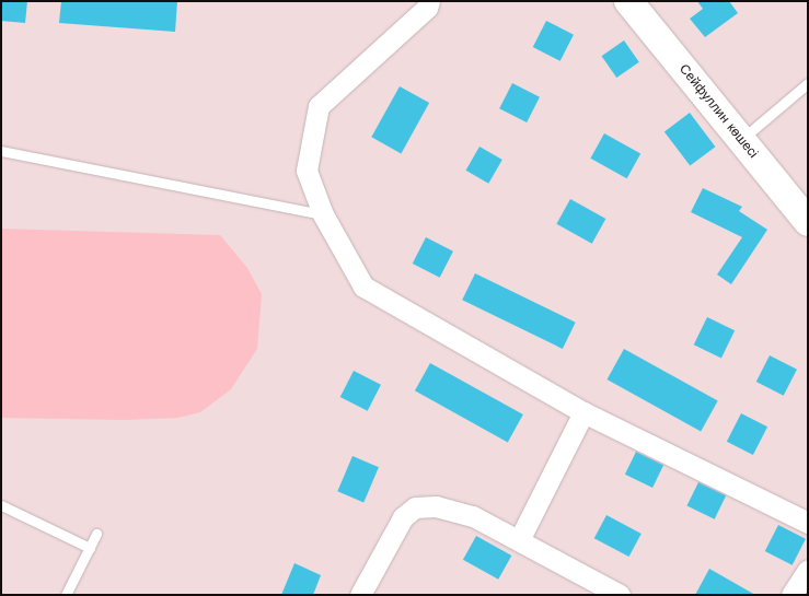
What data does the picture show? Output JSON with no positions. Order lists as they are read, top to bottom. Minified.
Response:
{"streets":{"main road":["Сейфуллин көшесі"]}}
